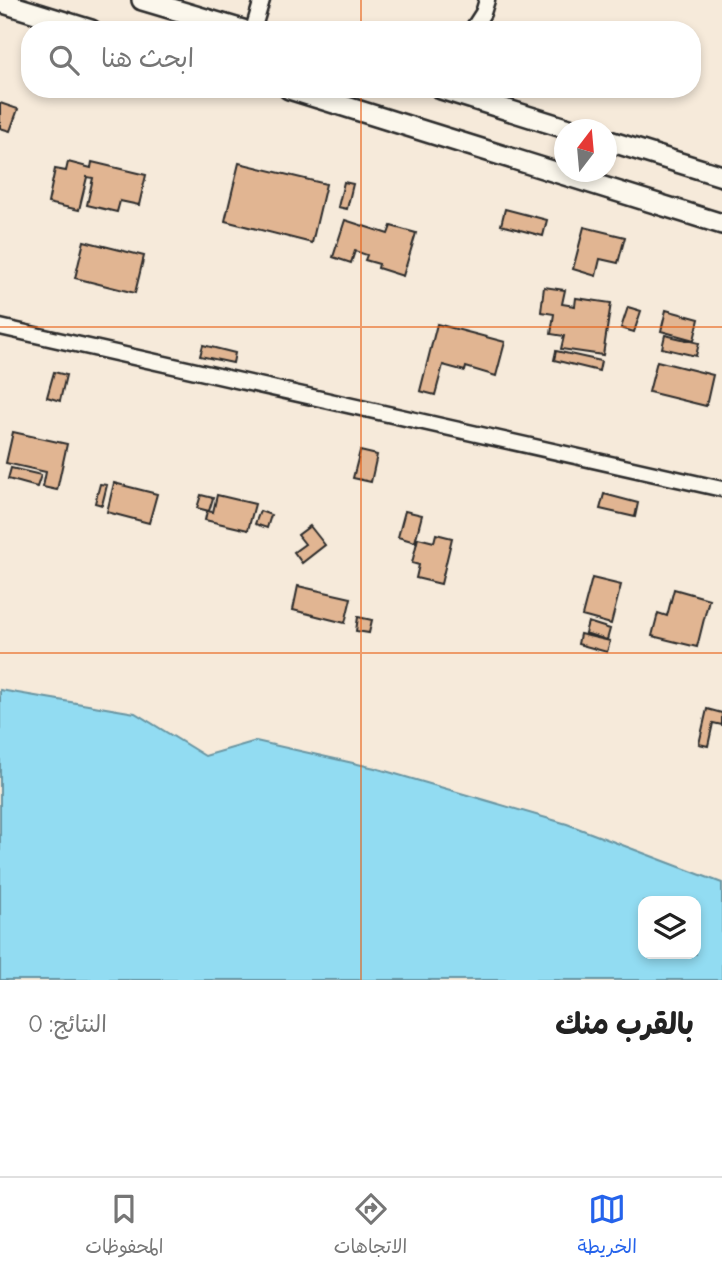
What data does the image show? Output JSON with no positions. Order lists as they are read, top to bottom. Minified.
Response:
{"north":"top","page":{"search":"ابحث هنا","heading":["بالقرب منك","النتائج: 0"],"nav":["الخريطة","الاتجاهات","المحفوظات"]}}
